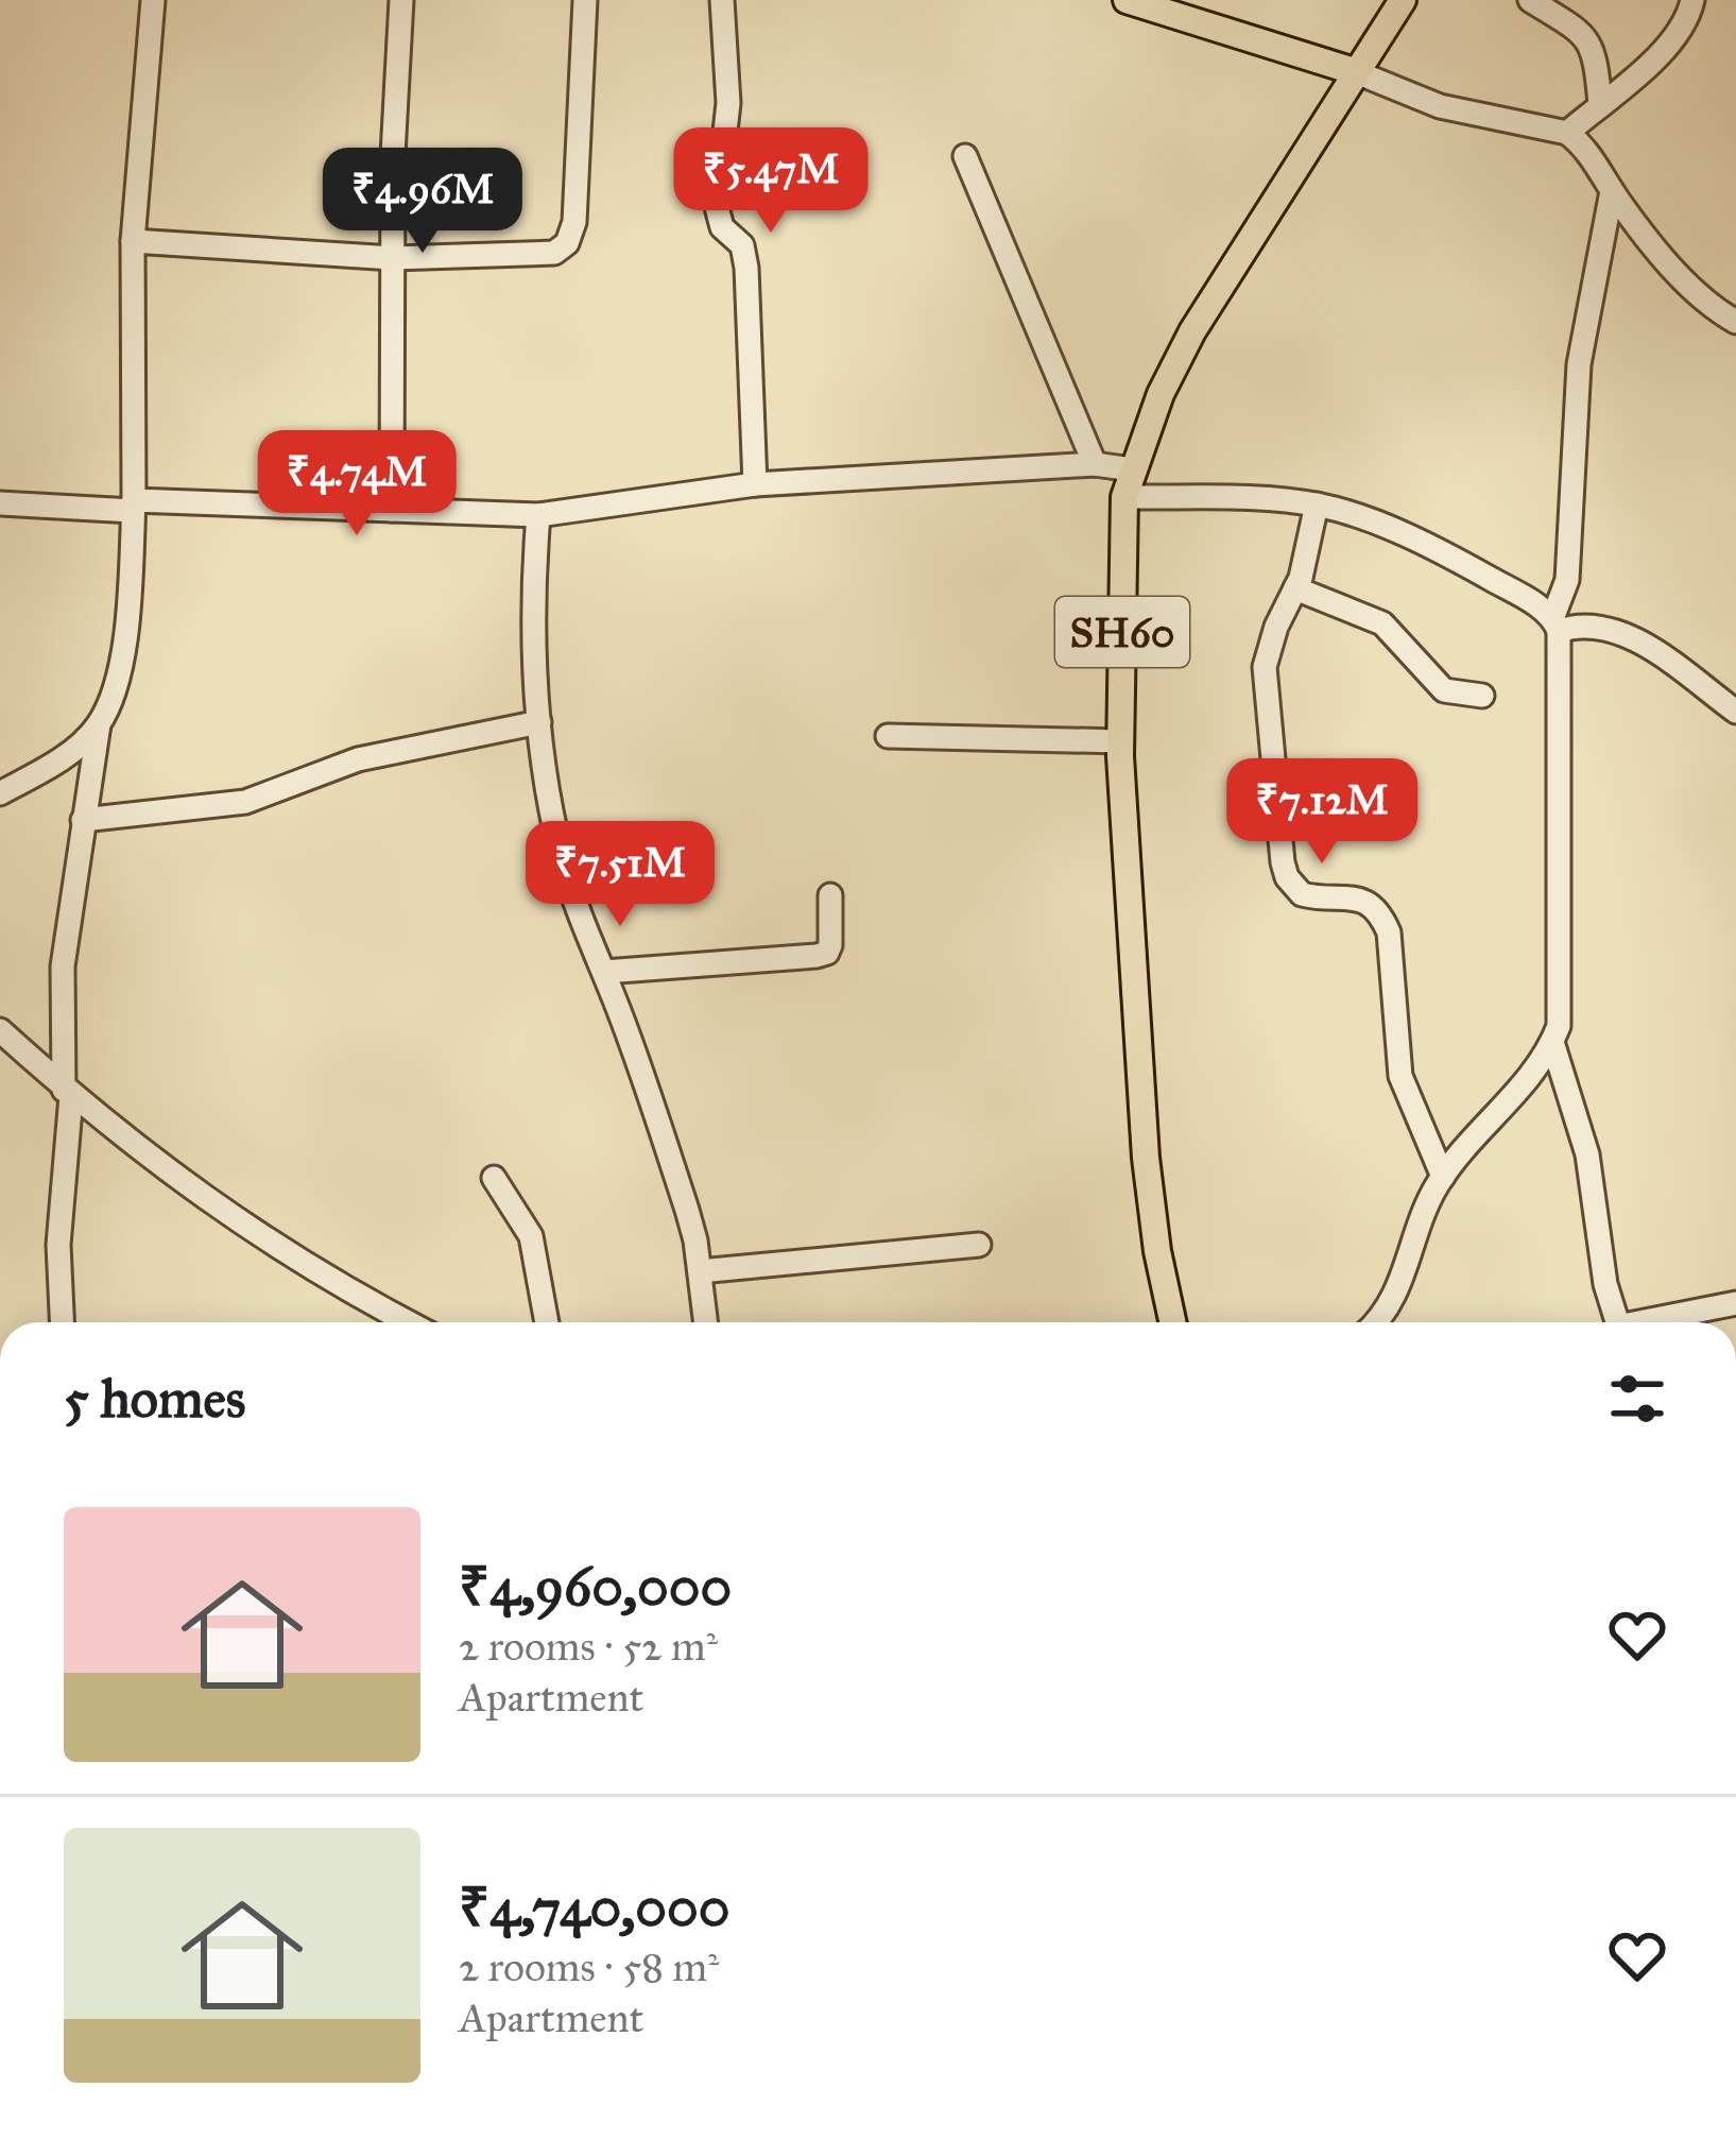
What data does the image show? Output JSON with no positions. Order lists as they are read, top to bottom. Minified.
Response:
{"streets":{"main road":["SH60"]},"page":{"price":["₹5.47M","₹4.96M","₹4.74M","₹7.12M","₹7.51M"],"heading":"5 homes","list":[{"name":"₹4,960,000","note":"2 rooms · 52 m² · Apartment"},{"name":"₹4,740,000","note":"2 rooms · 58 m² · Apartment"}]}}
